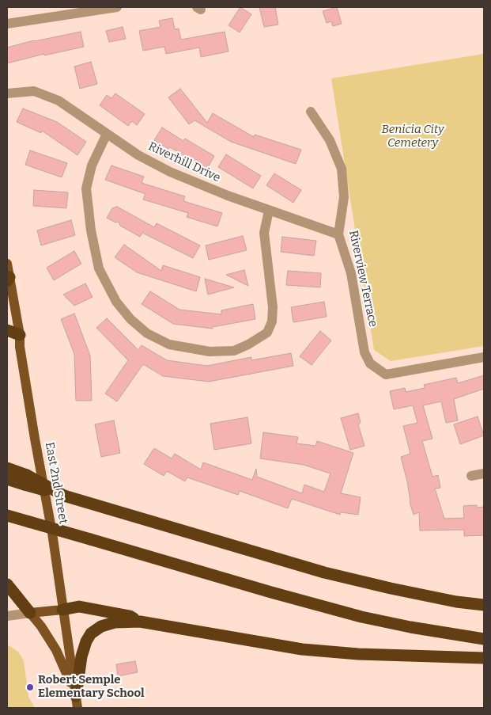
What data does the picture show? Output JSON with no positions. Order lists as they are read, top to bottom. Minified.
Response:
{"streets":{"main road":["East 2nd Street"],"street":["Riverhill Drive","Riverview Terrace"]},"crossings":[["Riverhill Drive","Riverview Terrace"]],"parks":["Benicia City Cemetery"],"places":["Robert Semple Elementary School"]}
